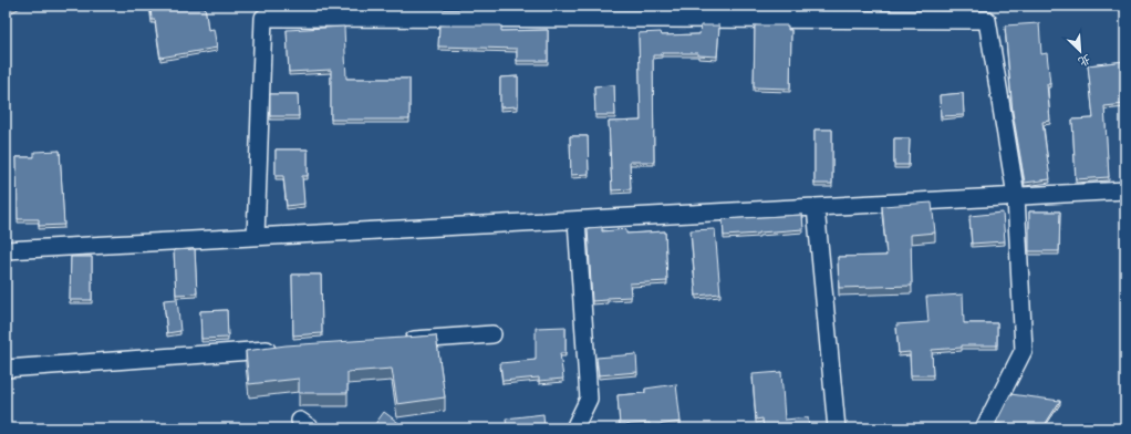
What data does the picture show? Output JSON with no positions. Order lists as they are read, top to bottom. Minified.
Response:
{"north":"bottom right"}
